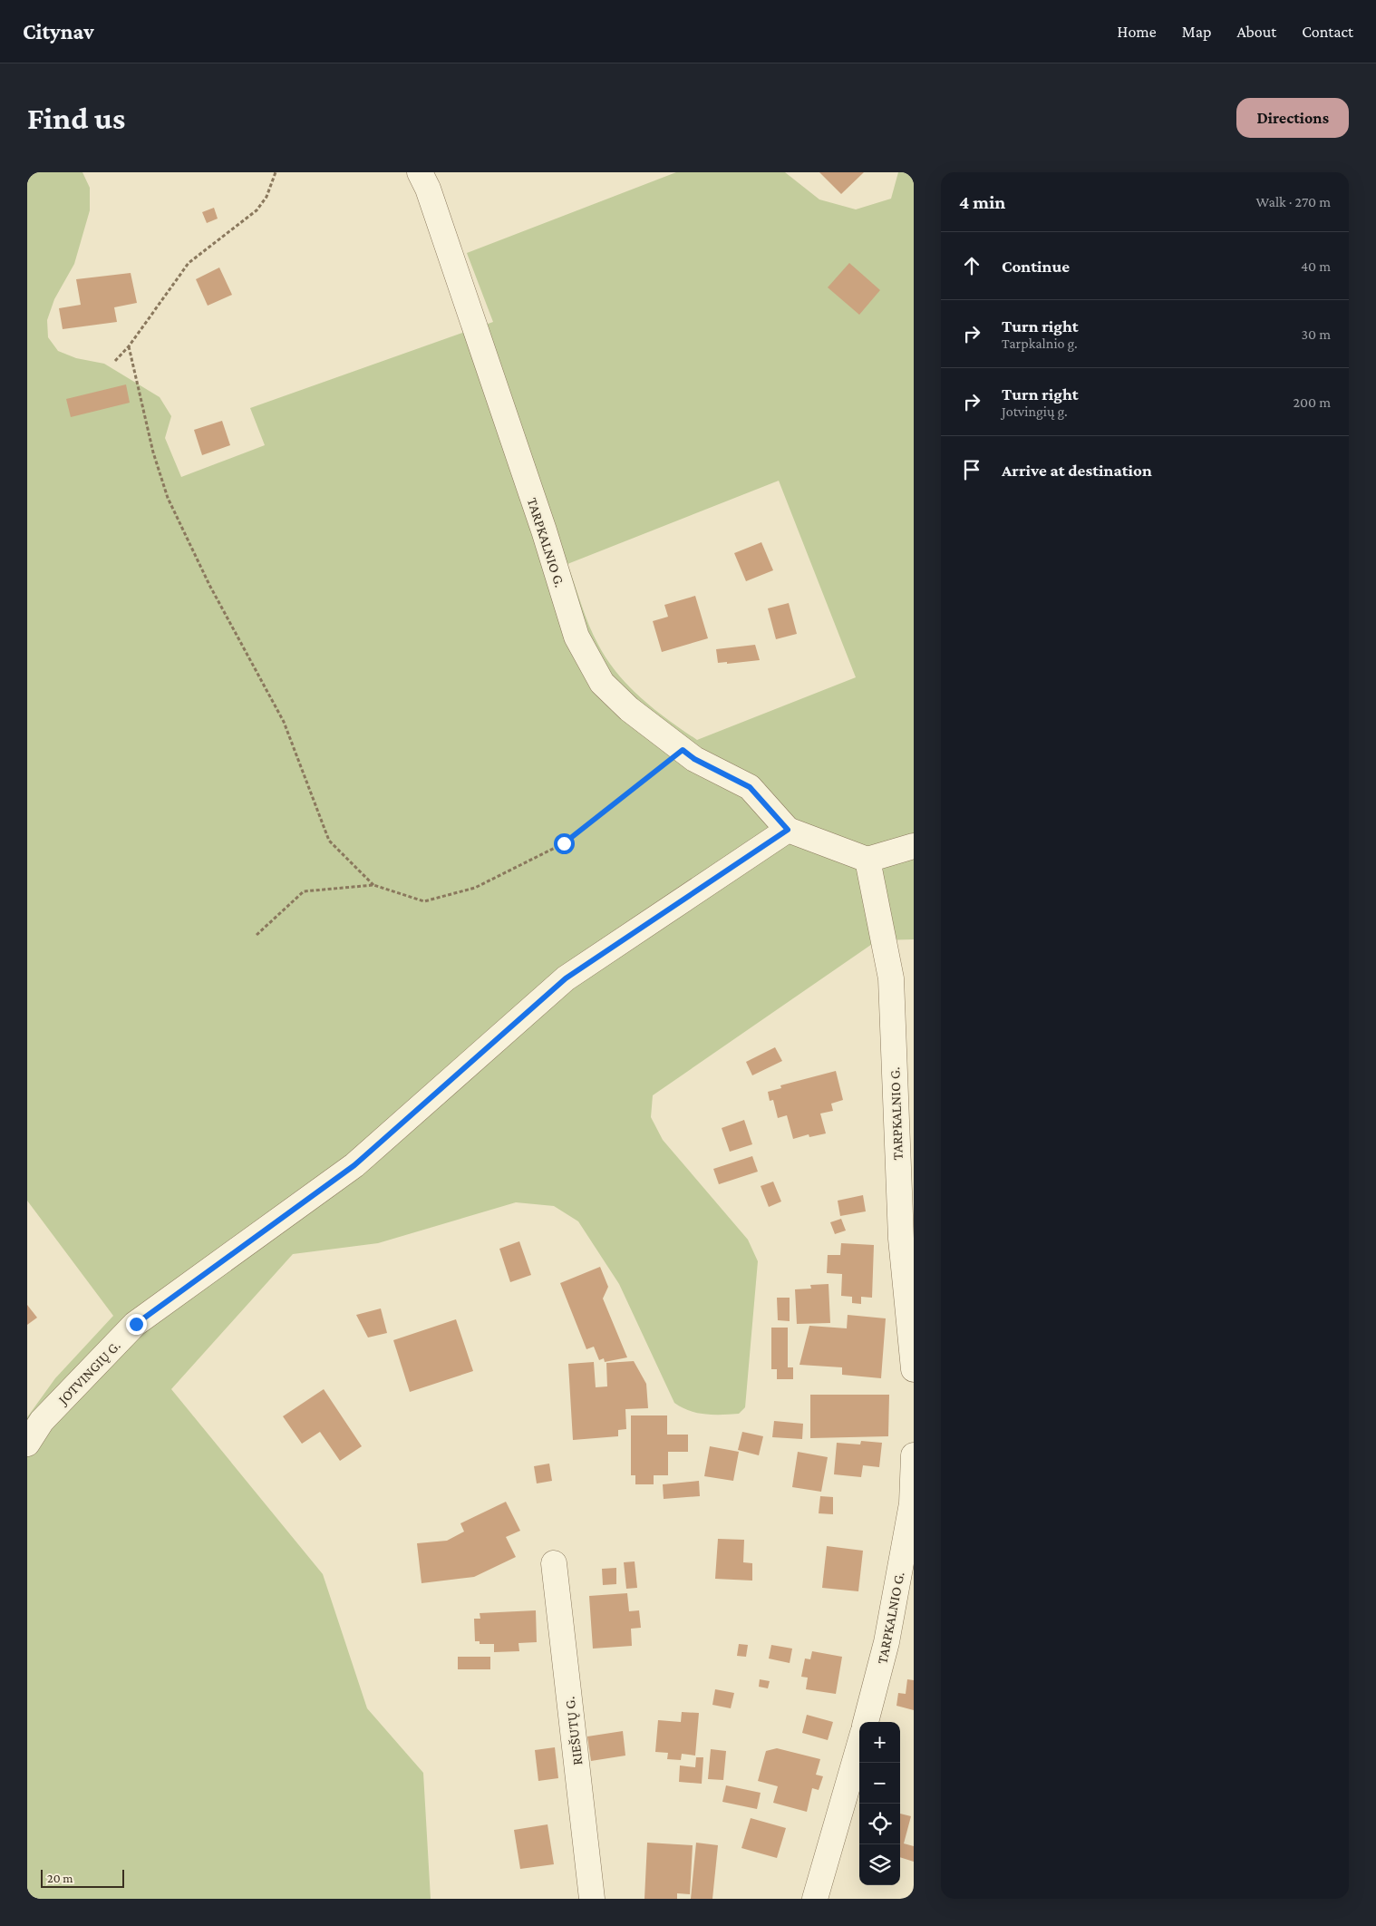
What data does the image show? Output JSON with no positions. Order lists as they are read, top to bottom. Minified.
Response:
{"streets":{"street":["TARPKALNIO G.","JOTVINGIŲ G.","RIEŠUTŲ G."]},"crossings":[["TARPKALNIO G.","JOTVINGIŲ G."]],"scale_bar":"20 m","page":{"header":"Citynav","nav":["Home","Map","About","Contact"],"buttons":"Directions","title":"Find us","heading":["4 min","Walk · 270 m"],"list":[["Continue","40 m"],["Turn right","Tarpkalnio g.","30 m"],["Turn right","Jotvingių g.","200 m"],"Arrive at destination"],"map_buttons":["+","−"],"scale":"20 m"}}
